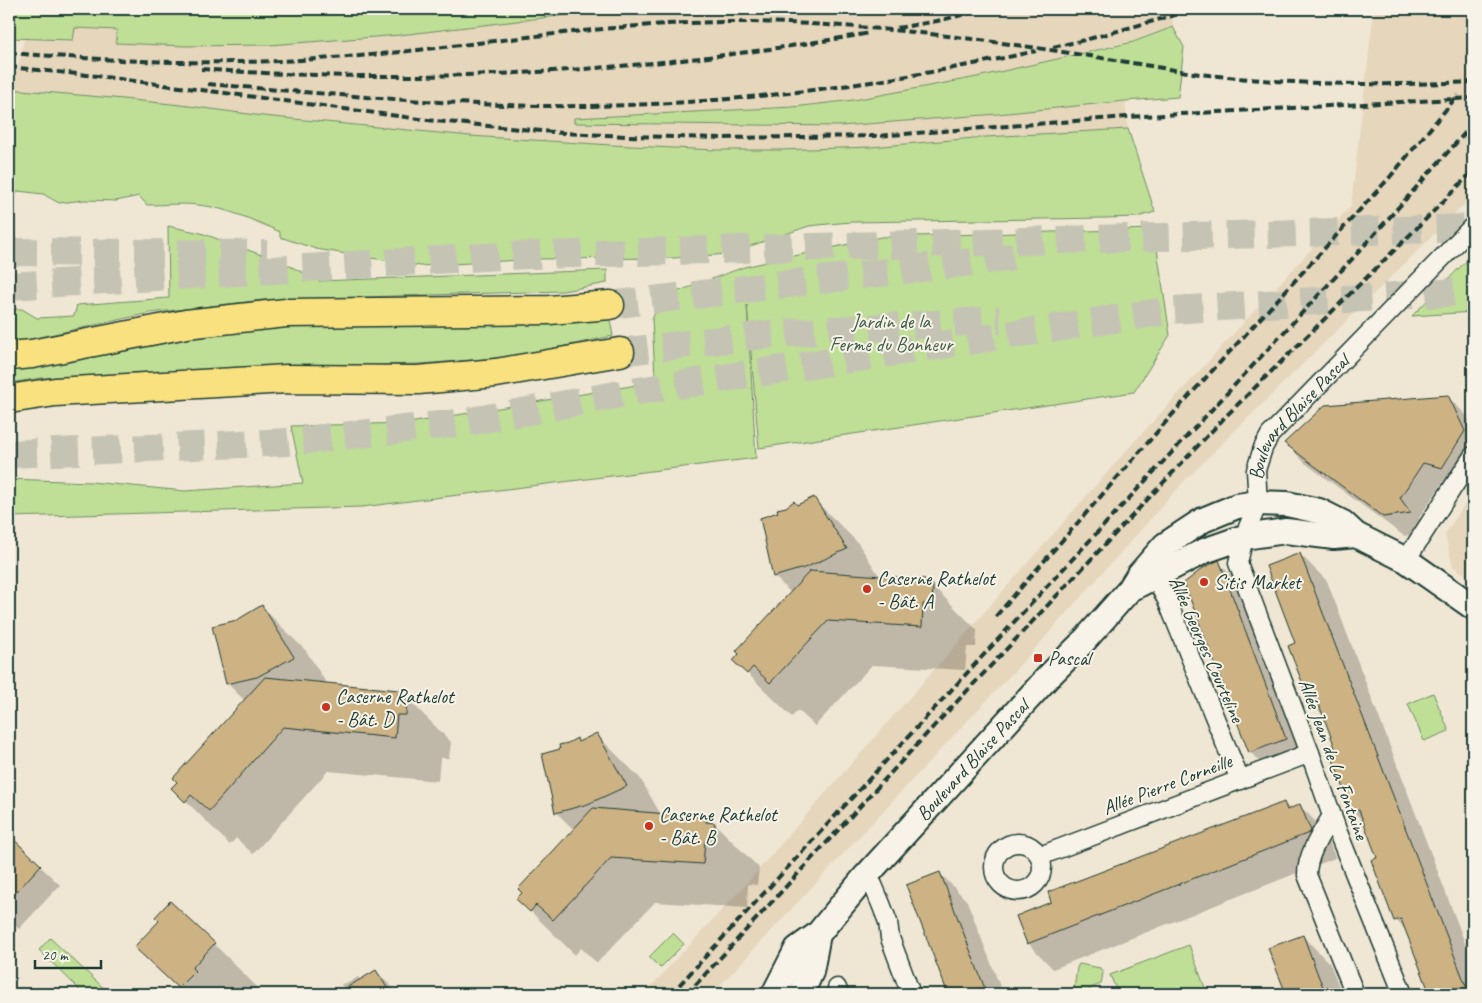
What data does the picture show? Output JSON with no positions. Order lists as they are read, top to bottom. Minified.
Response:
{"streets":{"street":["Boulevard Blaise Pascal","Allée Georges Courteline","Allée Jean de La Fontaine","Allée Pierre Corneille"]},"crossings":[["Boulevard Blaise Pascal","Allée Georges Courteline"],["Boulevard Blaise Pascal","Allée Jean de La Fontaine"],["Allée Georges Courteline","Allée Pierre Corneille"],["Allée Jean de La Fontaine","Allée Pierre Corneille"]],"parks":["Jardin de la Ferme du Bonheur"],"places":{"other":["Sitis Market","Caserne Rathelot - Bât. A","Caserne Rathelot - Bât. D","Caserne Rathelot - Bât. B"],"transit":["Pascal"]},"scale_bar":"20 m"}
